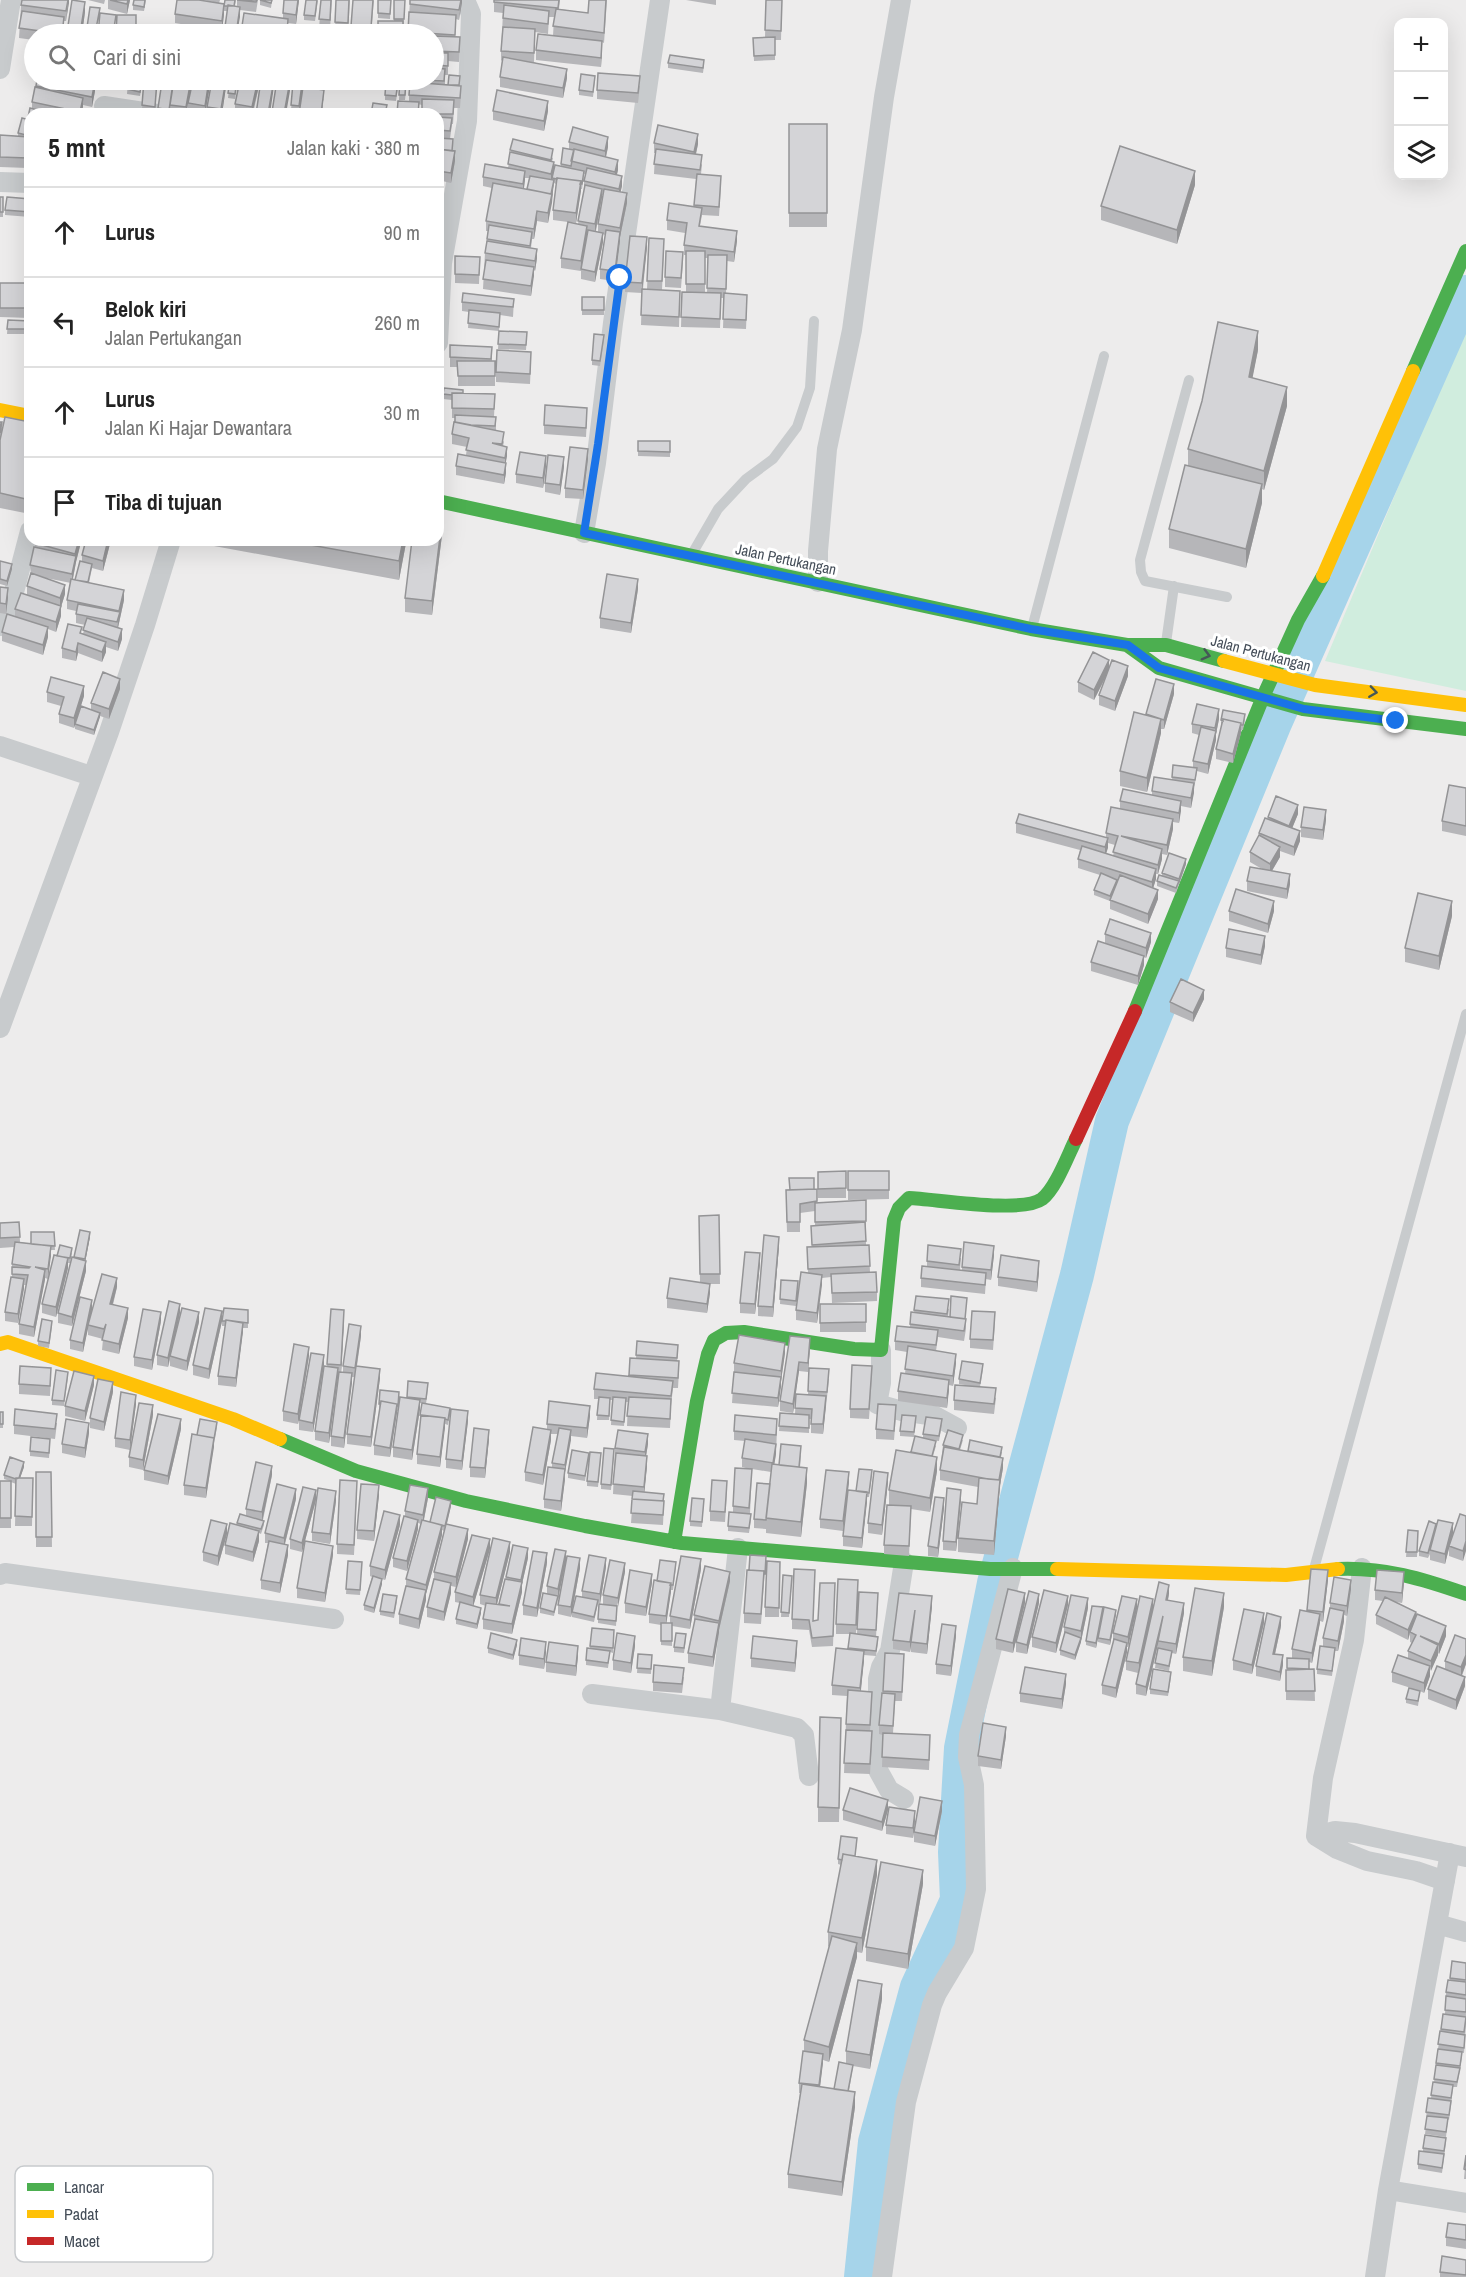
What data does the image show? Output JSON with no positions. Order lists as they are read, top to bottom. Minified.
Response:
{"streets":{"street":["Jalan Pertukangan"]},"legend":["Lancar","Padat","Macet"],"page":{"map_buttons":["+","−"],"search":"Cari di sini","heading":["5 mnt","Jalan kaki · 380 m"],"list":[["Lurus","90 m"],["Belok kiri","Jalan Pertukangan","260 m"],["Lurus","Jalan Ki Hajar Dewantara","30 m"],"Tiba di tujuan"]}}
